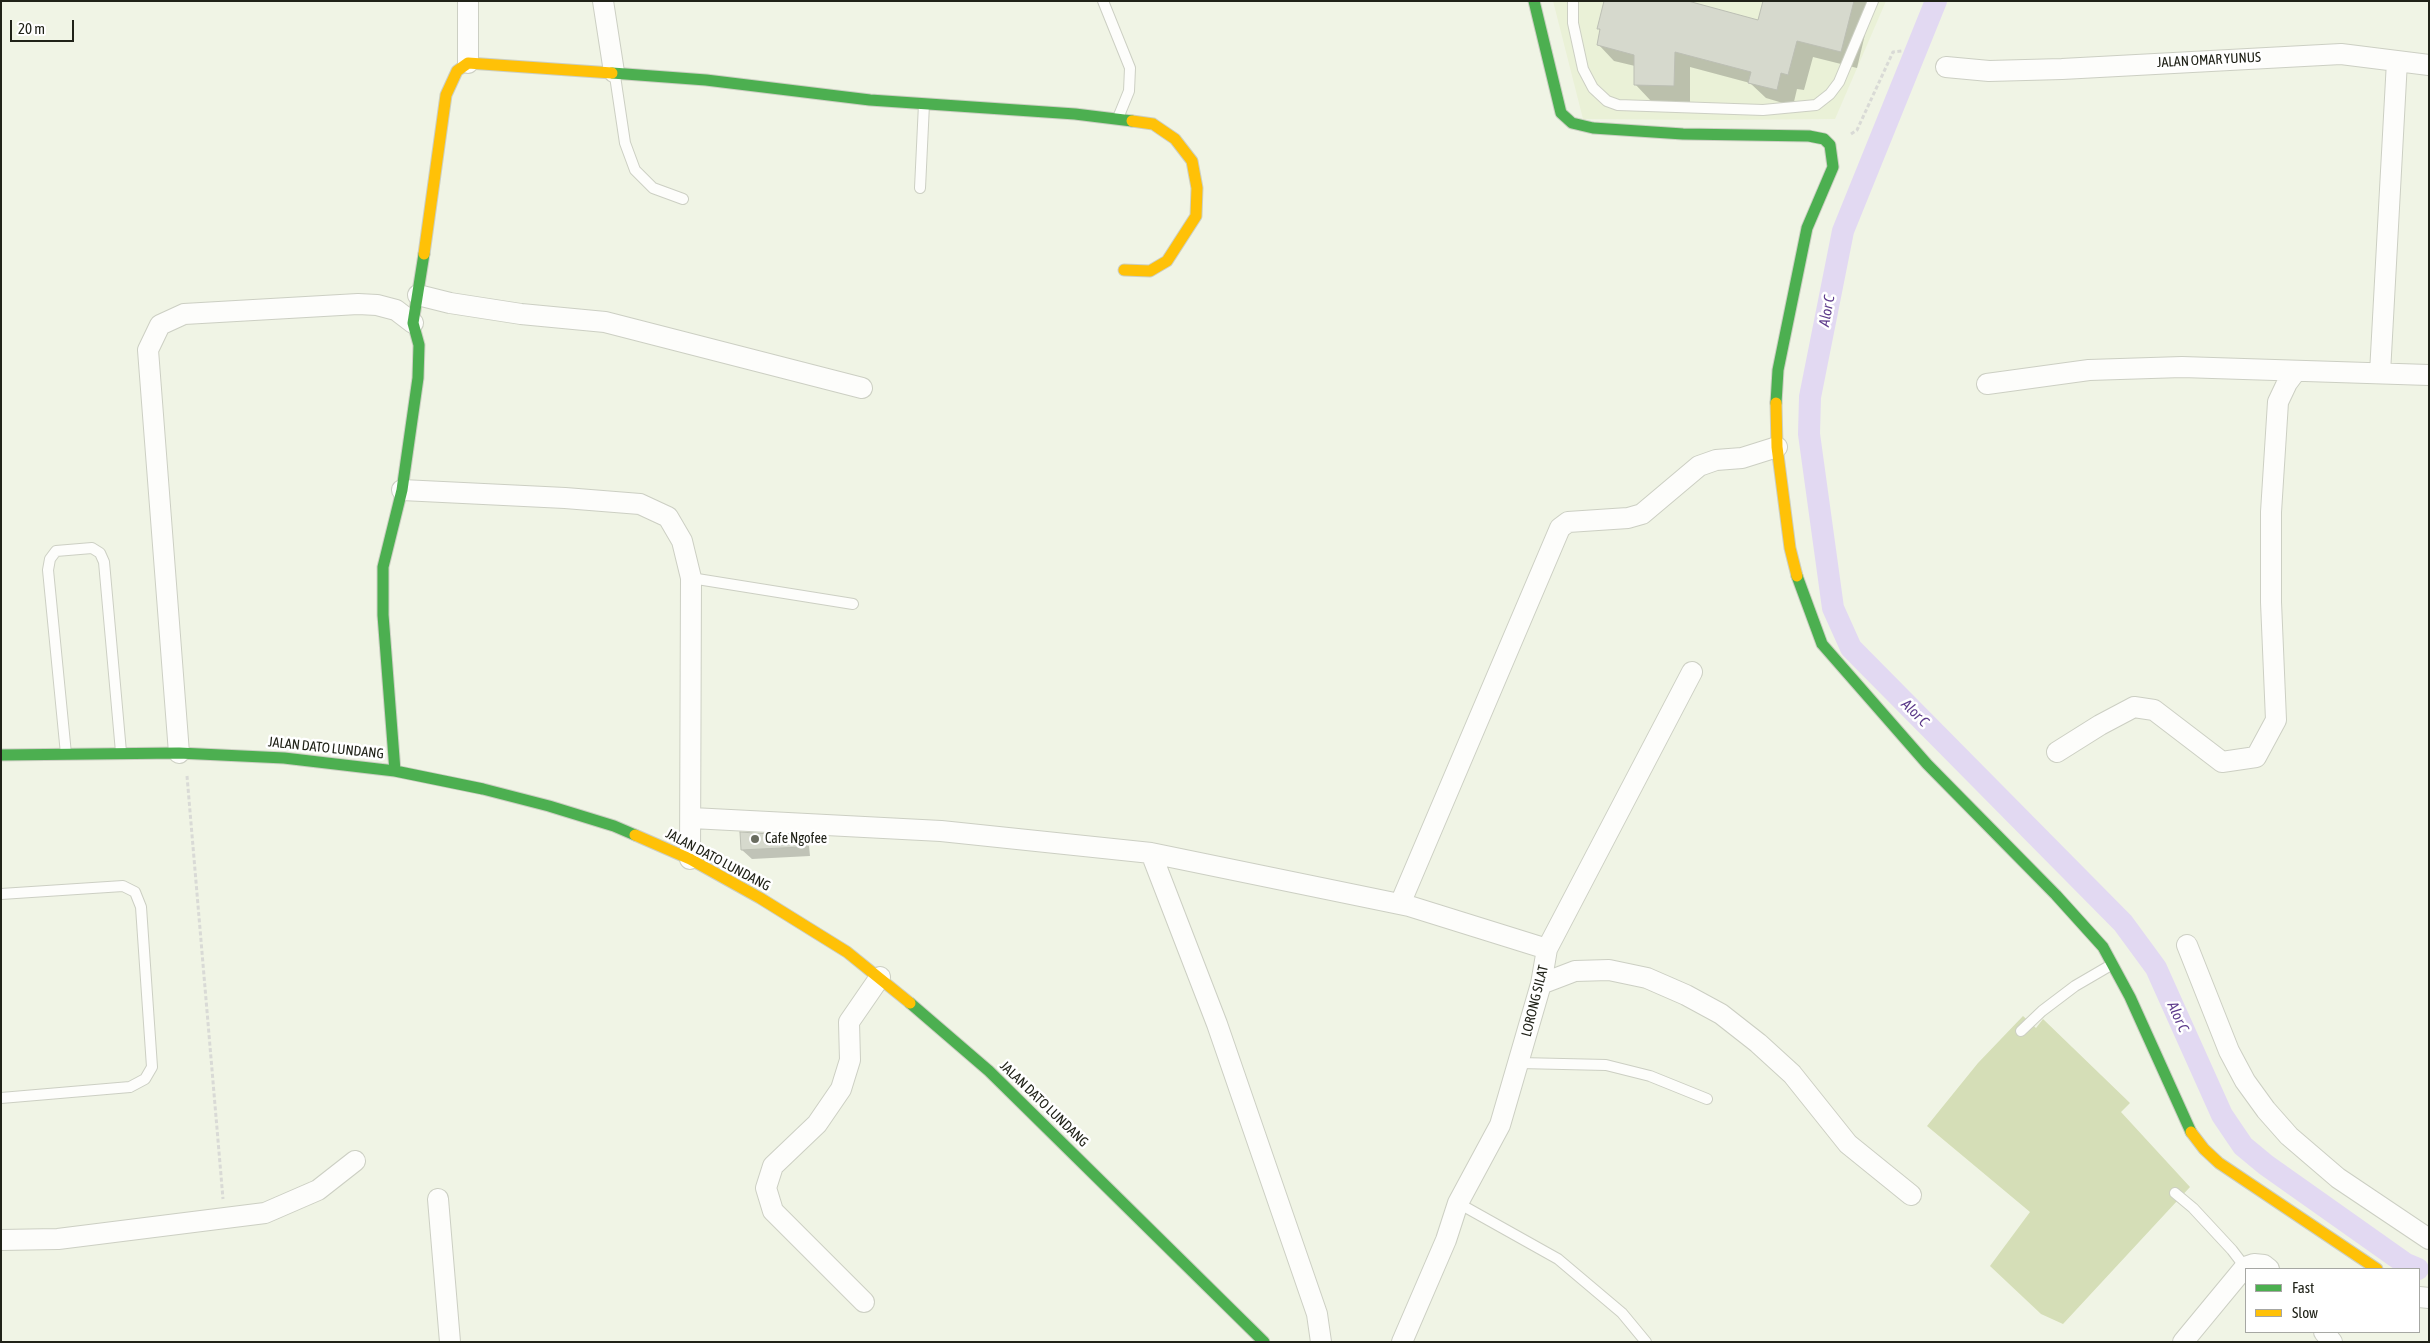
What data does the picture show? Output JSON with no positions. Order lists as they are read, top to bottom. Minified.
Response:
{"streets":{"street":["JALAN OMAR YUNUS","JALAN DATO LUNDANG","LORONG SILAT"]},"water":["Alor C"],"places":["Cafe Ngofee"],"legend":["Fast","Slow"],"scale_bar":"20 m"}
